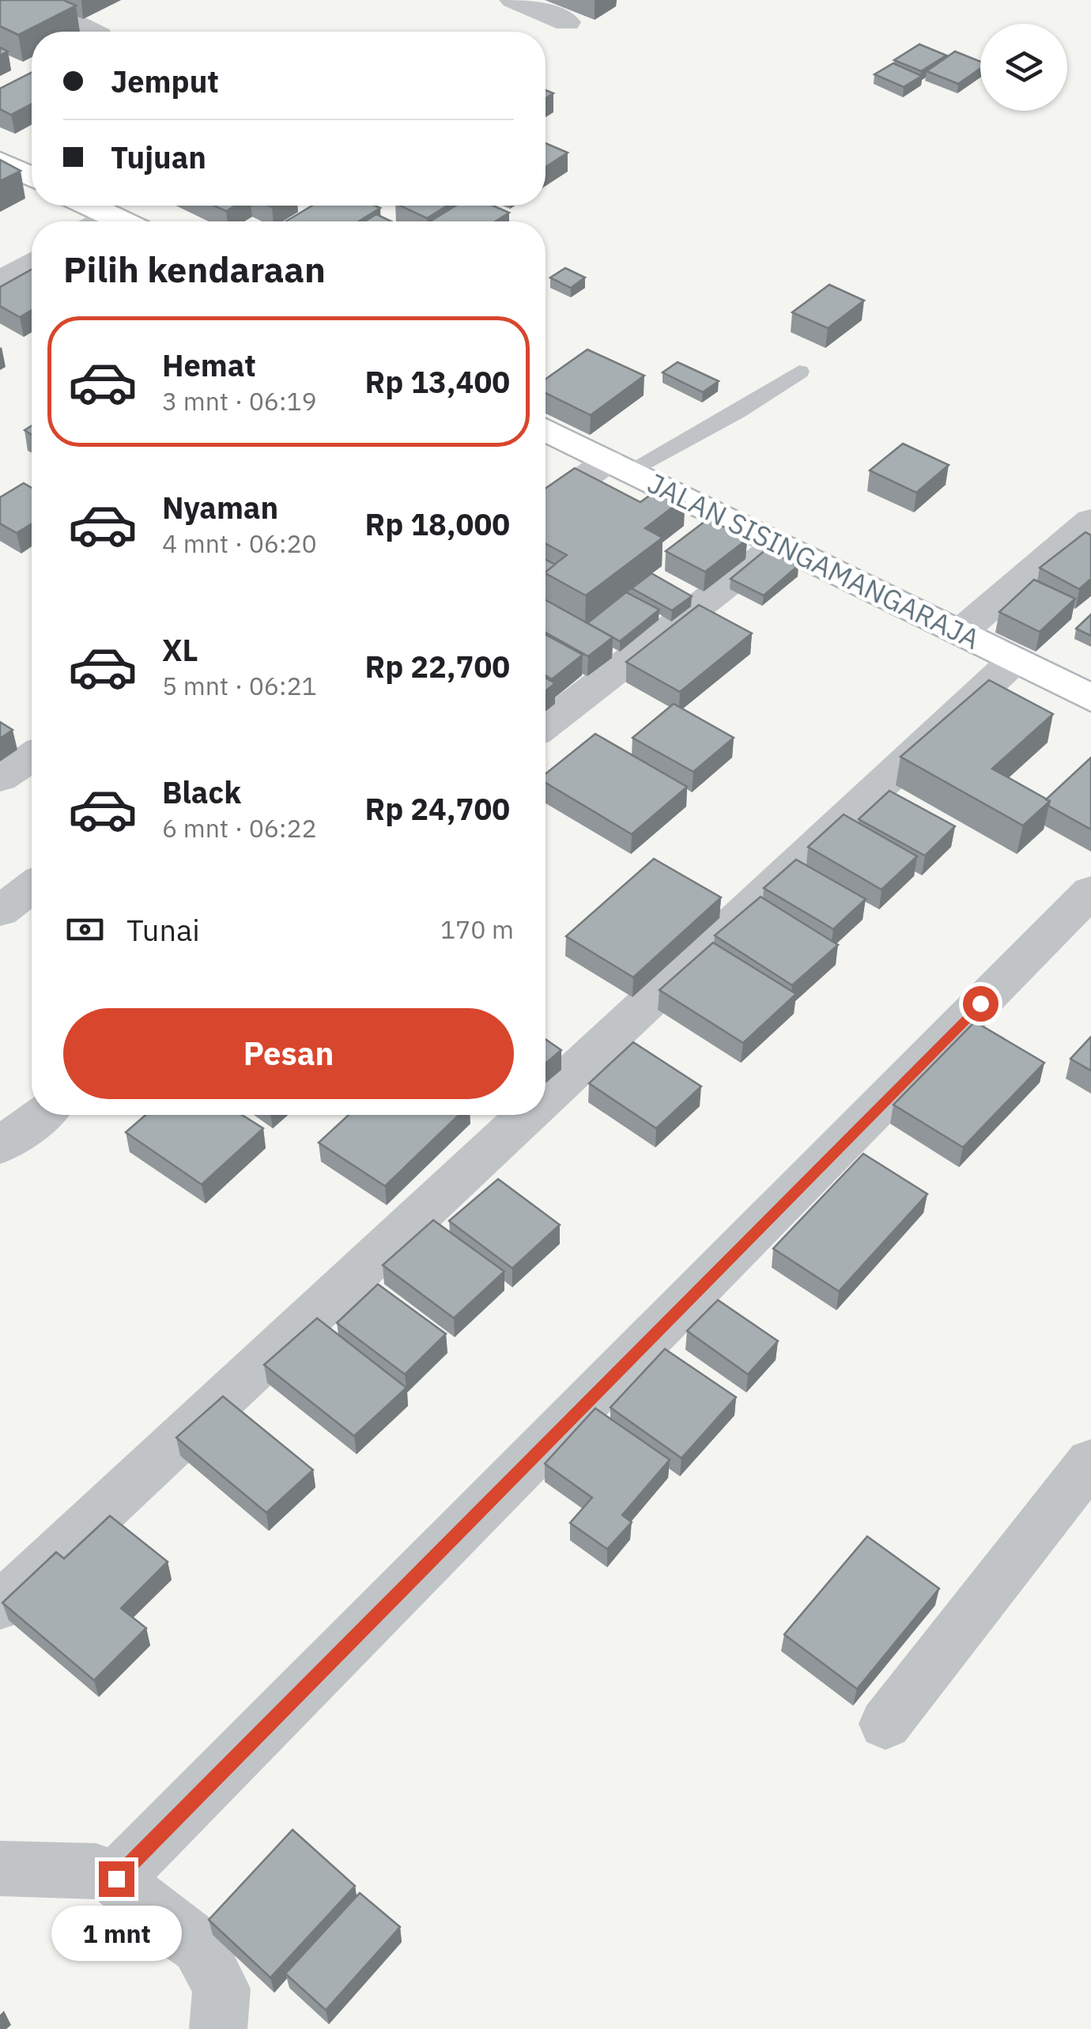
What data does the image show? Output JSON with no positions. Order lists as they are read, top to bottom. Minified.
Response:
{"streets":{"street":["JALAN SISINGAMANGARAJA"]},"page":{"banner":["Jemput","Tujuan"],"heading":"Pilih kendaraan","list":[{"name":"Hemat","note":"3 mnt · 06:19","value":"Rp 13,400"},{"name":"Nyaman","note":"4 mnt · 06:20","value":"Rp 18,000"},{"name":"XL","note":"5 mnt · 06:21","value":"Rp 22,700"},{"name":"Black","note":"6 mnt · 06:22","value":"Rp 24,700"}],"pay":["Tunai","170 m"],"buttons":"Pesan","bubble":"1 mnt"}}
